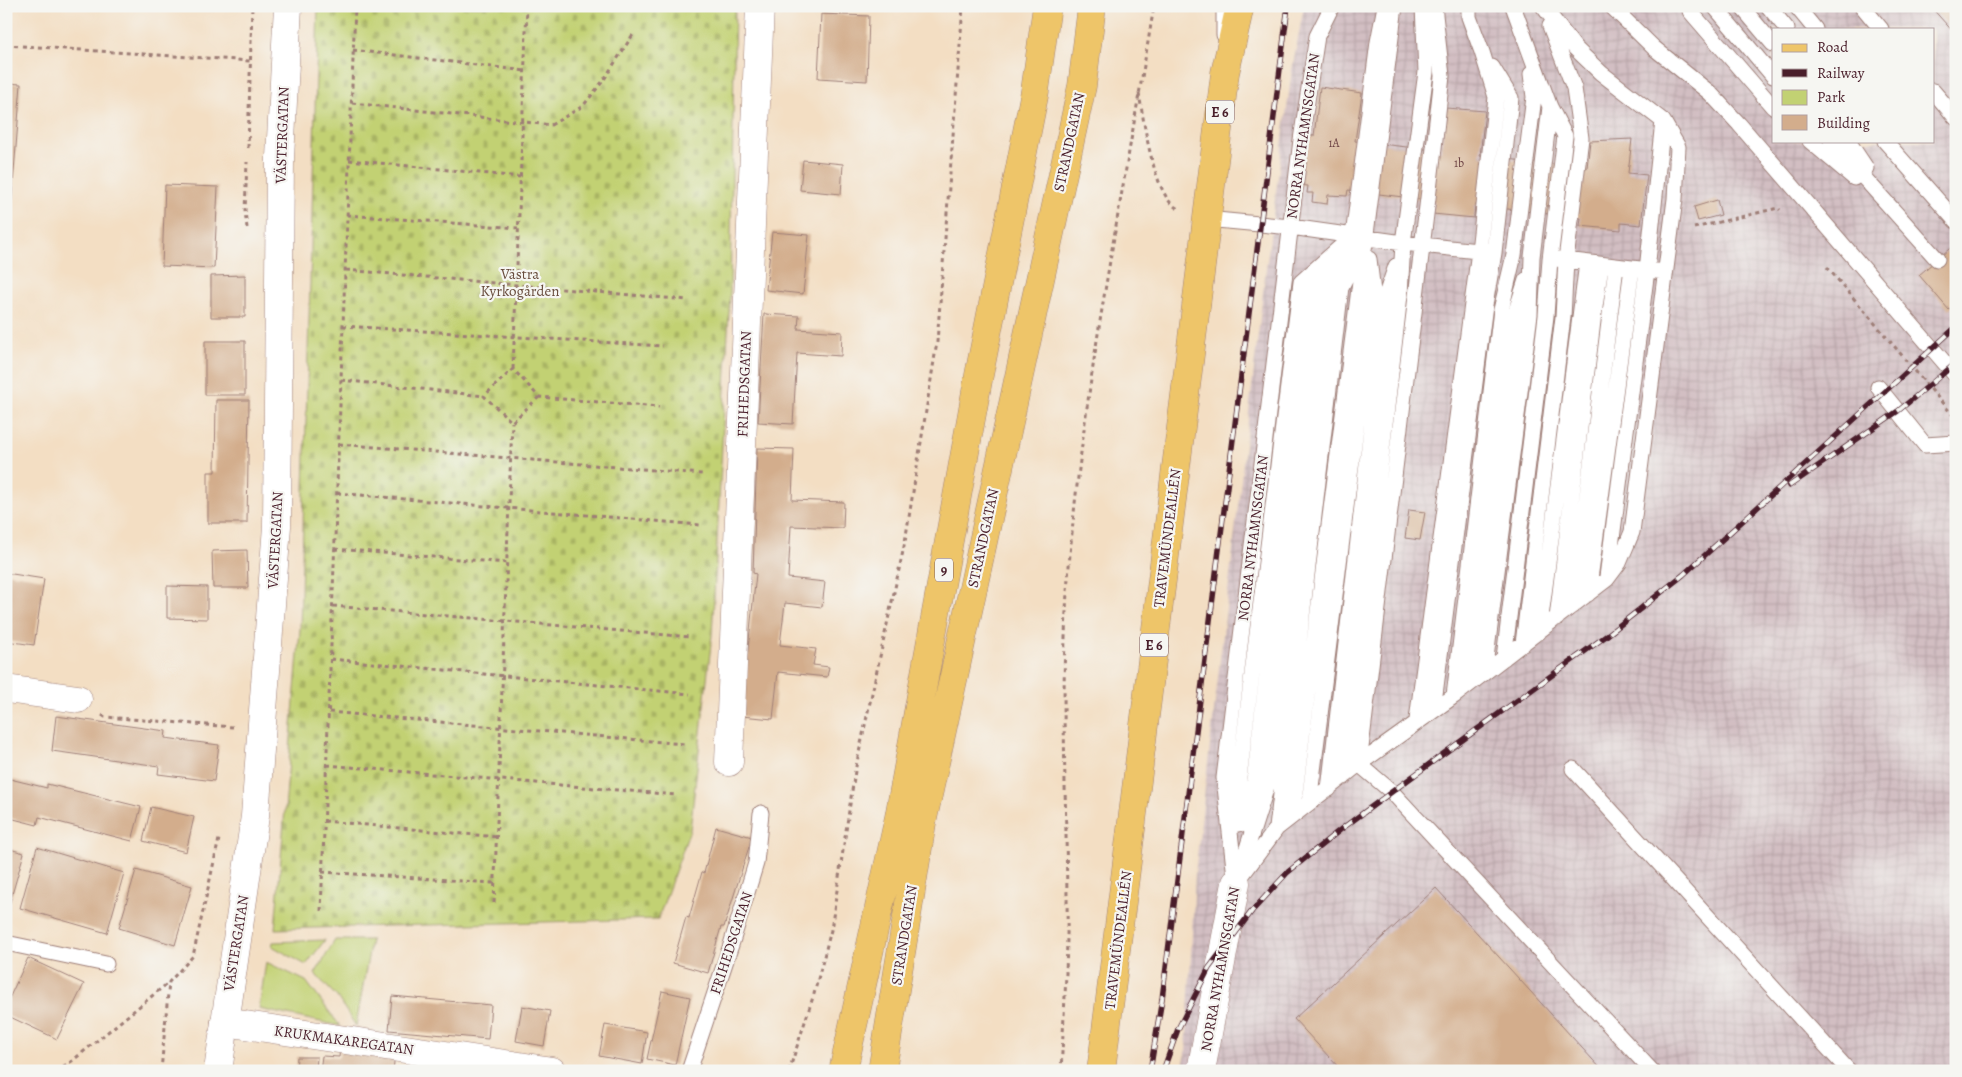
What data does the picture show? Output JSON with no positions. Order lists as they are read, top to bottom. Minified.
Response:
{"streets":{"main road":["E 6","STRANDGATAN","TRAVEMÜNDEALLÉN","9"],"street":["VÄSTERGATAN","NORRA NYHAMNSGATAN","FRIHEDSGATAN","KRUKMAKAREGATAN"]},"crossings":[["VÄSTERGATAN","KRUKMAKAREGATAN"]],"parks":["Västra Kyrkogården"],"house_numbers":["1A","1b"],"legend":["Road","Railway","Park","Building"]}
